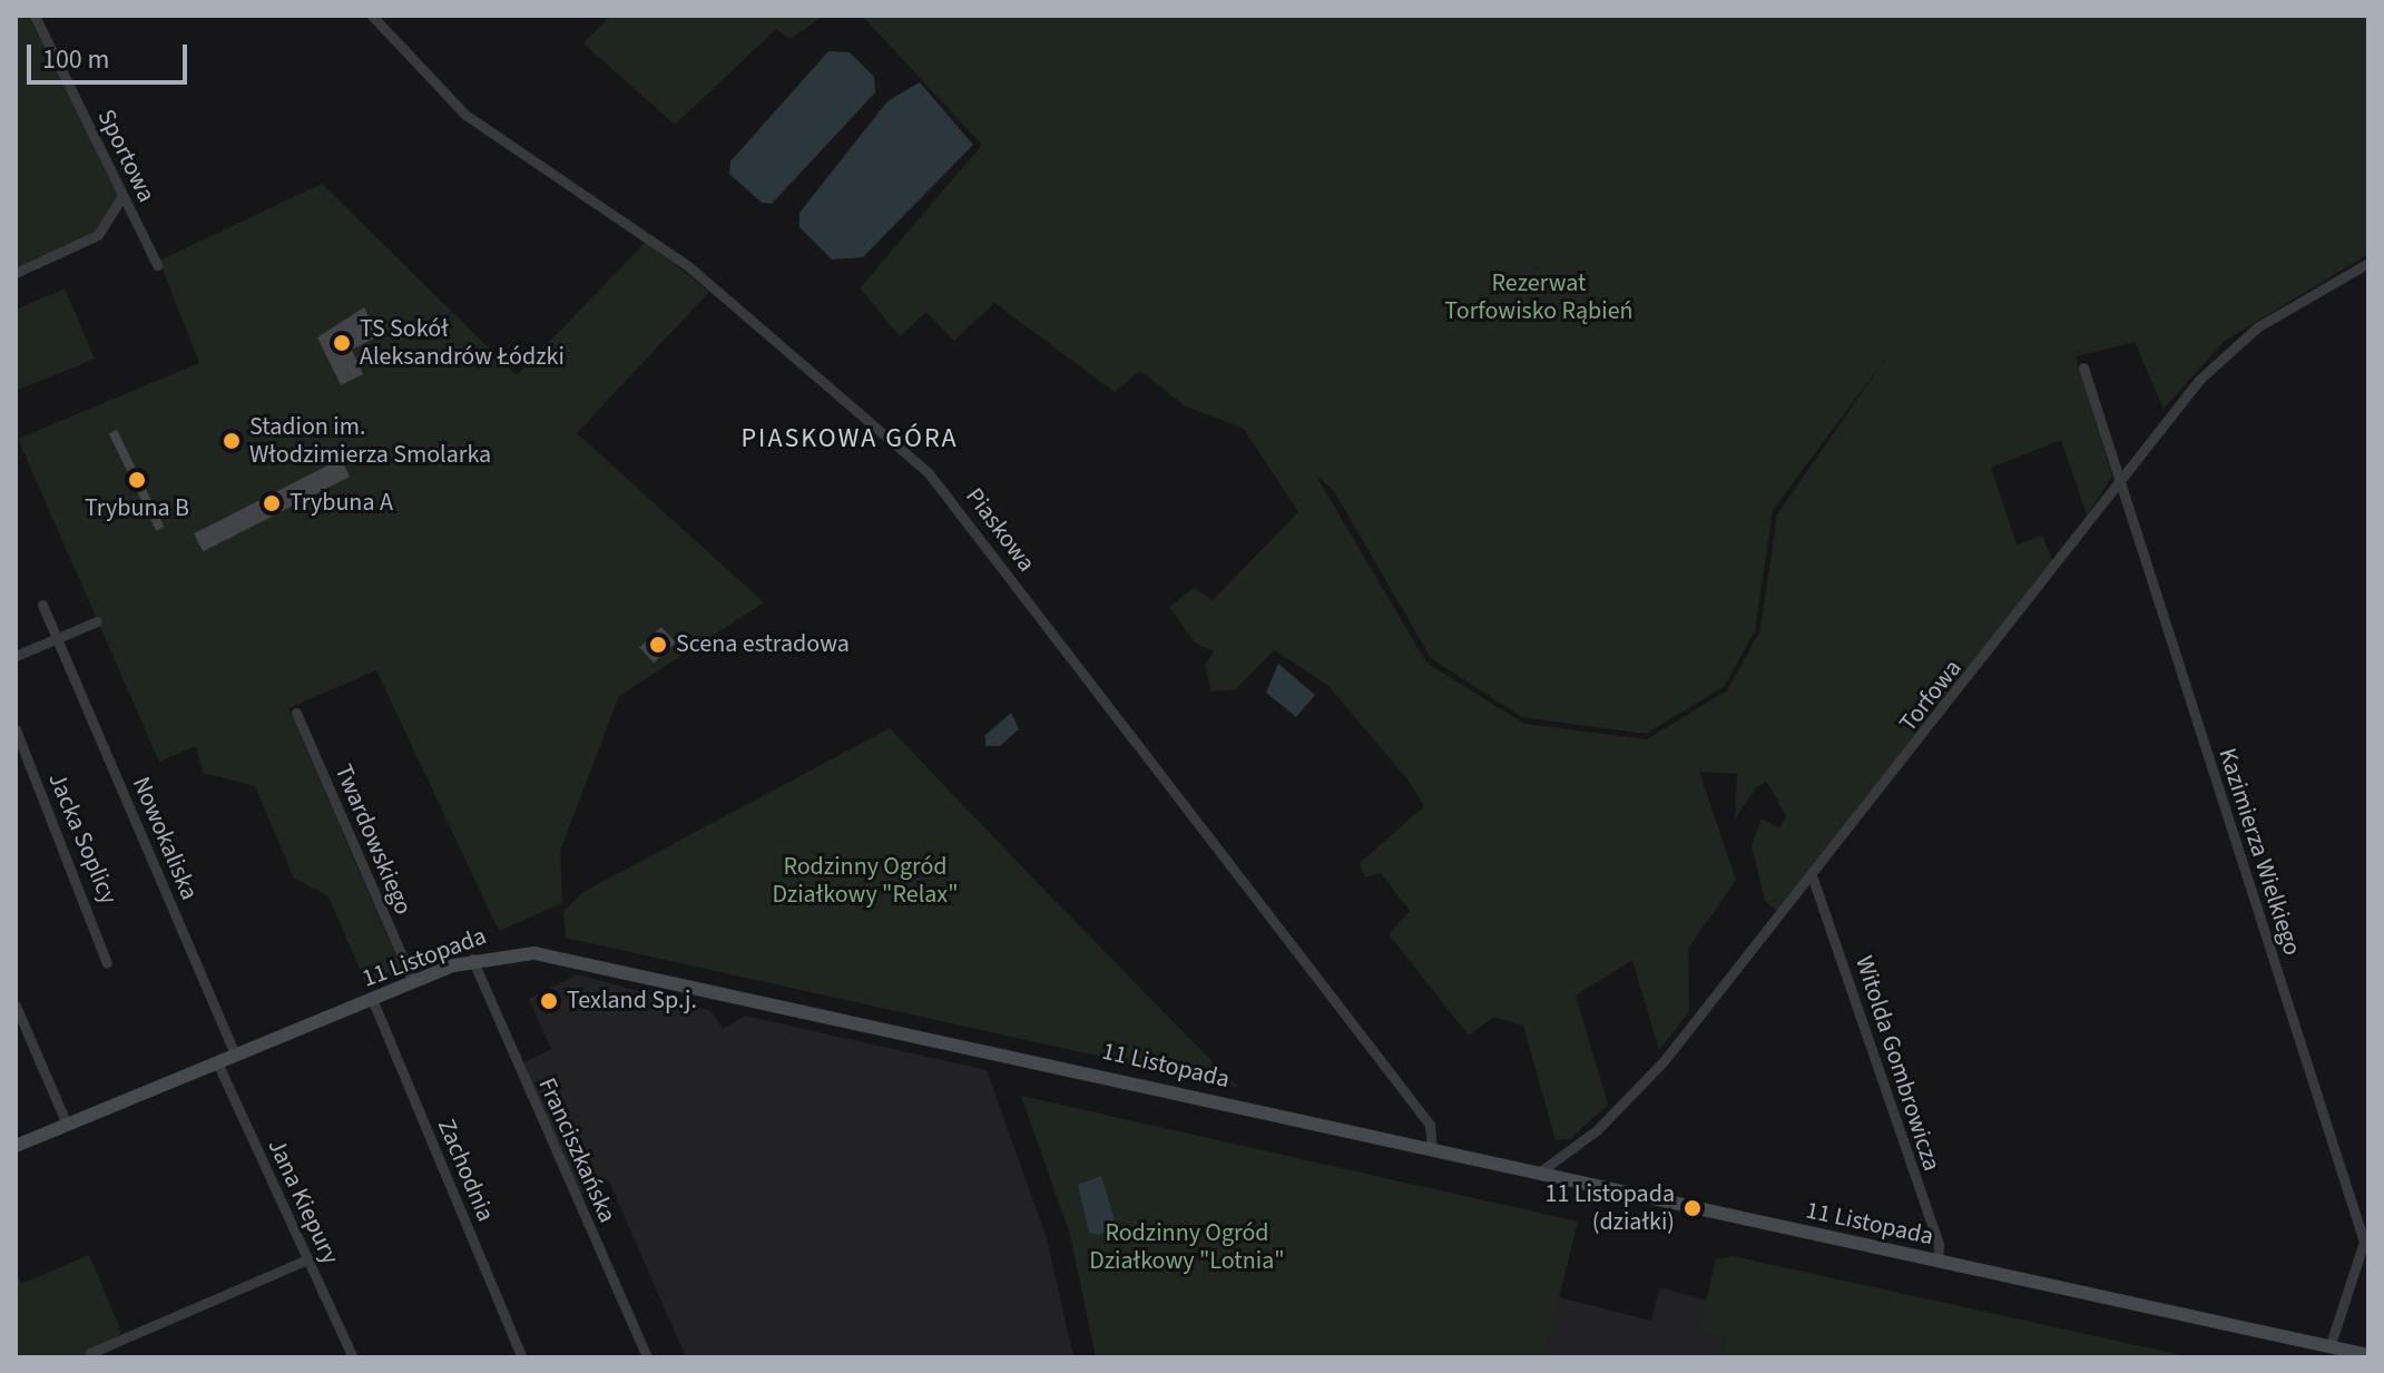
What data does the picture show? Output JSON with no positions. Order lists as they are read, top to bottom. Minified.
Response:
{"streets":{"street":["Sportowa","Piaskowa","Torfowa","Jacka Soplicy","Nowokaliska","Twardowskiego","Kazimierza Wielkiego","11 Listopada","Witolda Gombrowicza","Franciszkańska","Zachodnia","Jana Kiepury"]},"crossings":[["Piaskowa","11 Listopada"],["Torfowa","Kazimierza Wielkiego"],["Torfowa","11 Listopada"],["Torfowa","Witolda Gombrowicza"],["Nowokaliska","11 Listopada"],["Twardowskiego","11 Listopada"],["Kazimierza Wielkiego","11 Listopada"],["11 Listopada","Witolda Gombrowicza"],["11 Listopada","Franciszkańska"],["11 Listopada","Zachodnia"],["11 Listopada","Jana Kiepury"]],"districts":["PIASKOWA GÓRA"],"parks":["Rezerwat Torfowisko Rąbień","Rodzinny Ogród Działkowy \"Relax\"","Rodzinny Ogród Działkowy \"Lotnia\""],"places":["TS Sokół Aleksandrów Łódzki","Stadion im. Włodzimierza Smolarka","Trybuna B","Trybuna A","Scena estradowa","Texland Sp.j.","11 Listopada (działki)"],"scale_bar":"100 m"}
